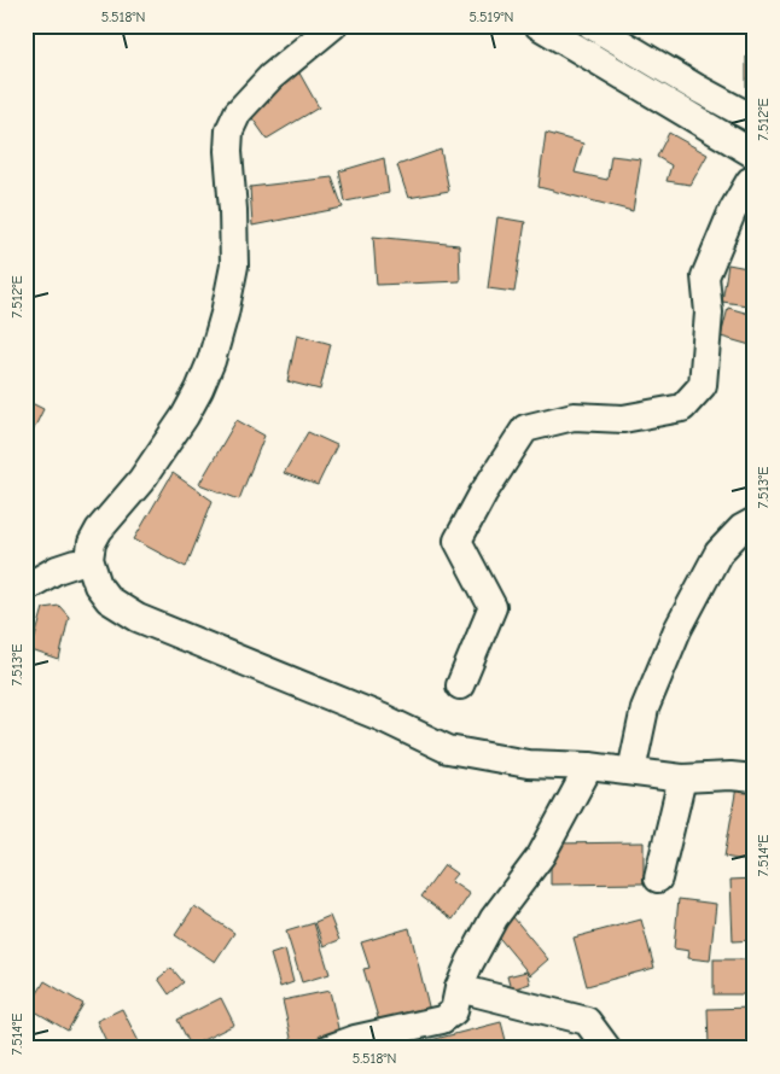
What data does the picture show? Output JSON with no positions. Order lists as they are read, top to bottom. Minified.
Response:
{"coordinates":["5.518°N","5.519°N","7.512°E","7.513°E","7.514°E"]}
